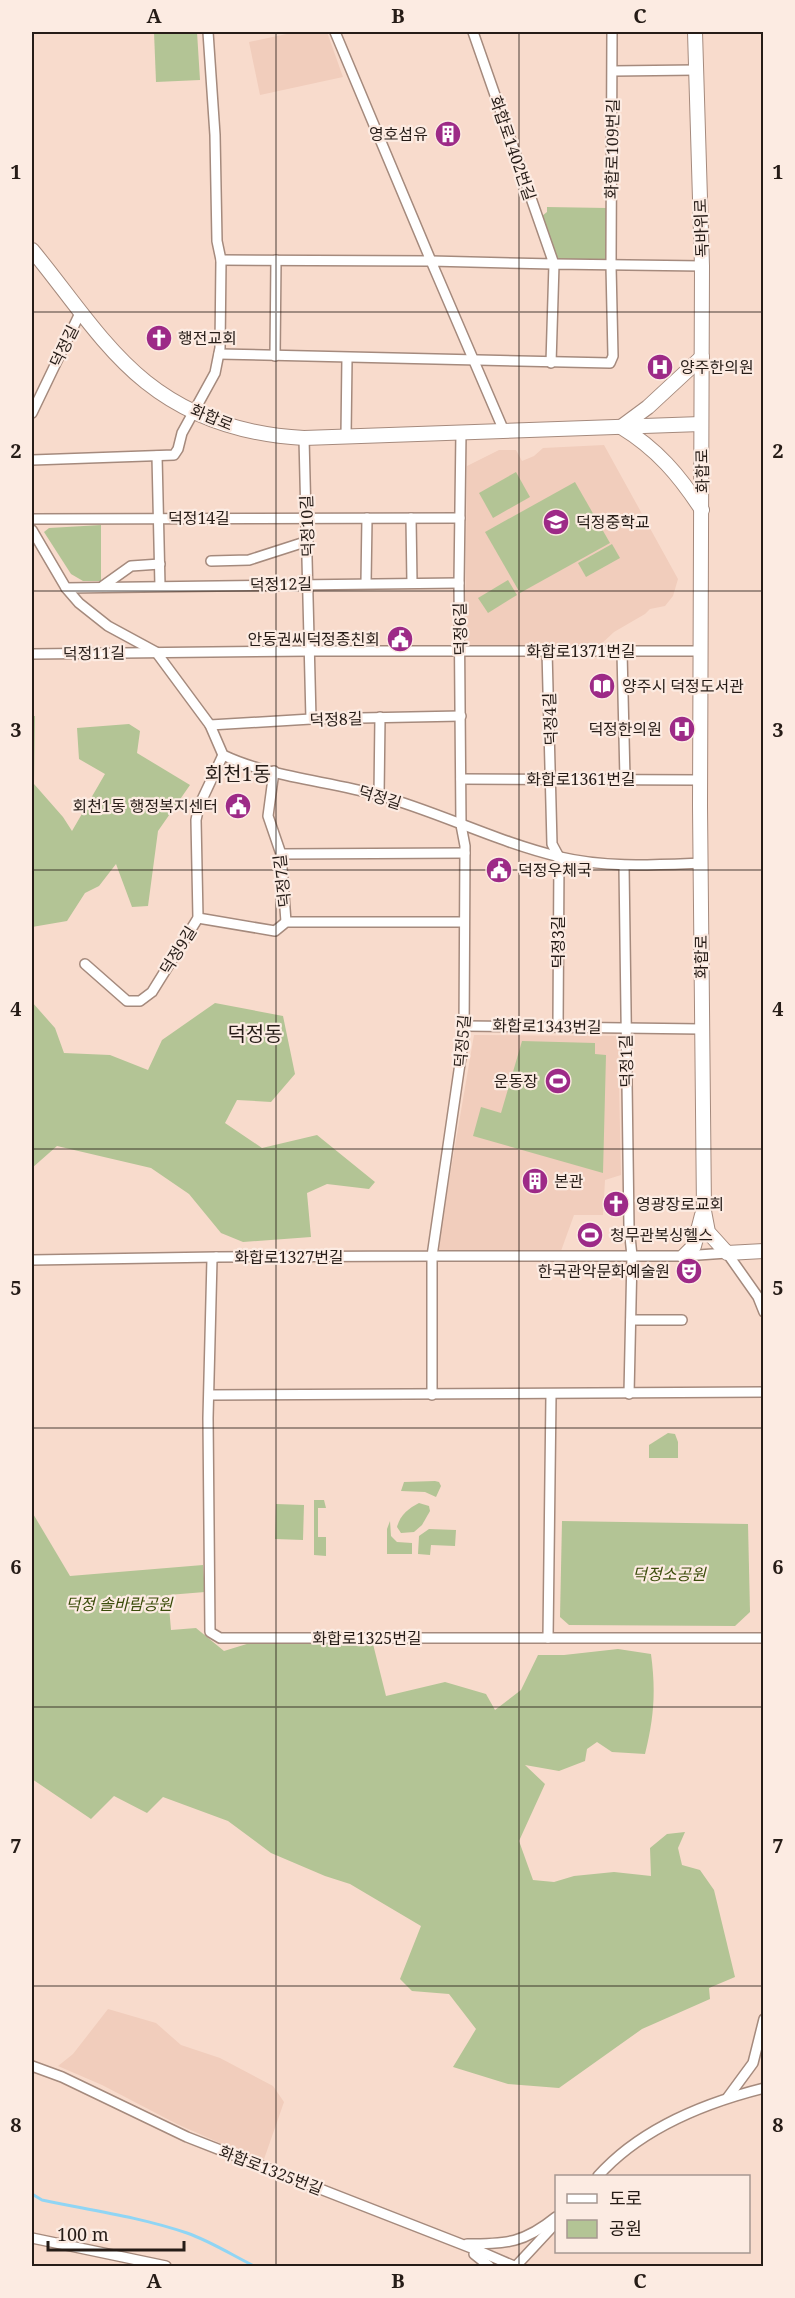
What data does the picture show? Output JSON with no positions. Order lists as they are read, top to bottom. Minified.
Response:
{"streets":{"main road":["독바위로","화합로"],"street":["화합로1402번길","화합로109번길","덕정길","덕정14길","덕정10길","덕정12길","덕정6길","화합로1371번길","덕정11길","덕정8길","덕정4길","화합로1361번길","덕정7길","덕정3길","덕정9길","화합로1343번길","덕정5길","덕정1길","화합로1327번길","화합로1325번길"]},"crossings":[["독바위로","화합로"],["덕정길","화합로"],["덕정길","덕정6길"],["덕정길","덕정4길"],["덕정길","덕정7길"],["덕정길","덕정3길"],["덕정길","덕정9길"],["덕정길","덕정5길"],["덕정길","덕정1길"],["화합로","덕정10길"],["화합로","덕정6길"],["화합로","화합로1371번길"],["화합로","화합로1361번길"],["화합로","화합로1343번길"],["덕정14길","덕정10길"],["덕정14길","덕정6길"],["덕정10길","덕정12길"],["덕정10길","덕정8길"],["덕정12길","덕정6길"],["덕정6길","화합로1371번길"],["덕정6길","덕정8길"],["덕정6길","화합로1361번길"],["덕정6길","덕정5길"],["화합로1371번길","덕정4길"],["덕정4길","화합로1361번길"],["덕정4길","덕정3길"],["덕정3길","화합로1343번길"],["화합로1343번길","덕정5길"],["화합로1343번길","덕정1길"],["덕정5길","화합로1327번길"],["덕정1길","화합로1327번길"],["화합로1327번길","화합로1325번길"]],"districts":["회천1동","덕정동"],"parks":["덕정소공원","덕정 솔바람공원"],"places":{"building":["영호섬유","본관"],"church":["행전교회","영광장로교회"],"hospital":["양주한의원","덕정한의원"],"school or university":["덕정중학교"],"public building":["안동권씨덕정종친회","회천1동 행정복지센터","덕정우체국"],"library":["양주시 덕정도서관"],"sports":["운동장","청무관복싱헬스"],"theatre":["한국관악문화예술원"]},"legend":["도로","공원"],"scale_bar":"100 m","grid":{"columns":["A","B","C"],"rows":["1","2","3","4","5","6","7","8"]}}
